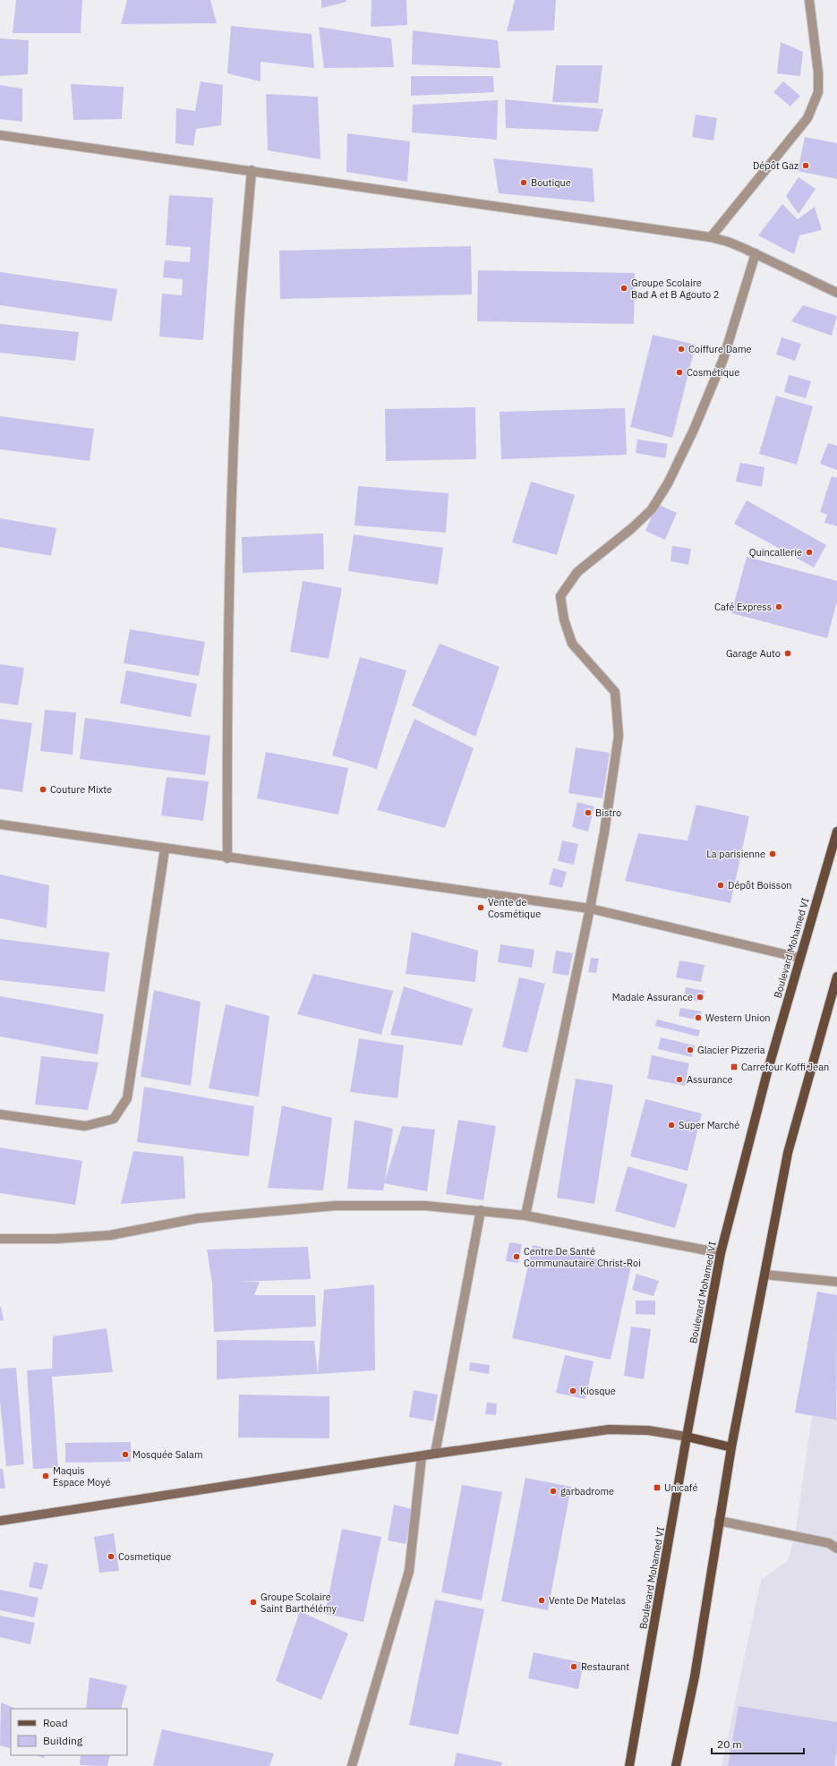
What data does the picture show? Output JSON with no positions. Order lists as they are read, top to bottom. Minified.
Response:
{"streets":{"main road":["Boulevard Mohamed VI"]},"places":{"other":["Dépôt Gaz","Boutique","Groupe Scolaire Bad A et B Agouto 2","Coiffure Dame","Cosmétique","Quincallerie","Café Express","Garage Auto","Couture Mixte","Bistro","La parisienne","Dépôt Boisson","Vente de Cosmétique","Madale Assurance","Western Union","Glacier Pizzeria","Assurance","Super Marché","Centre De Santé Communautaire Christ-Roi","Kiosque","Mosquée Salam","Maquis Espace Moyé","garbadrome","Cosmetique","Vente De Matelas","Groupe Scolaire Saint Barthélémy","Restaurant"],"transit":["Carrefour Koffi Jean","Unicafé"]},"legend":["Road","Building"],"scale_bar":"20 m"}
